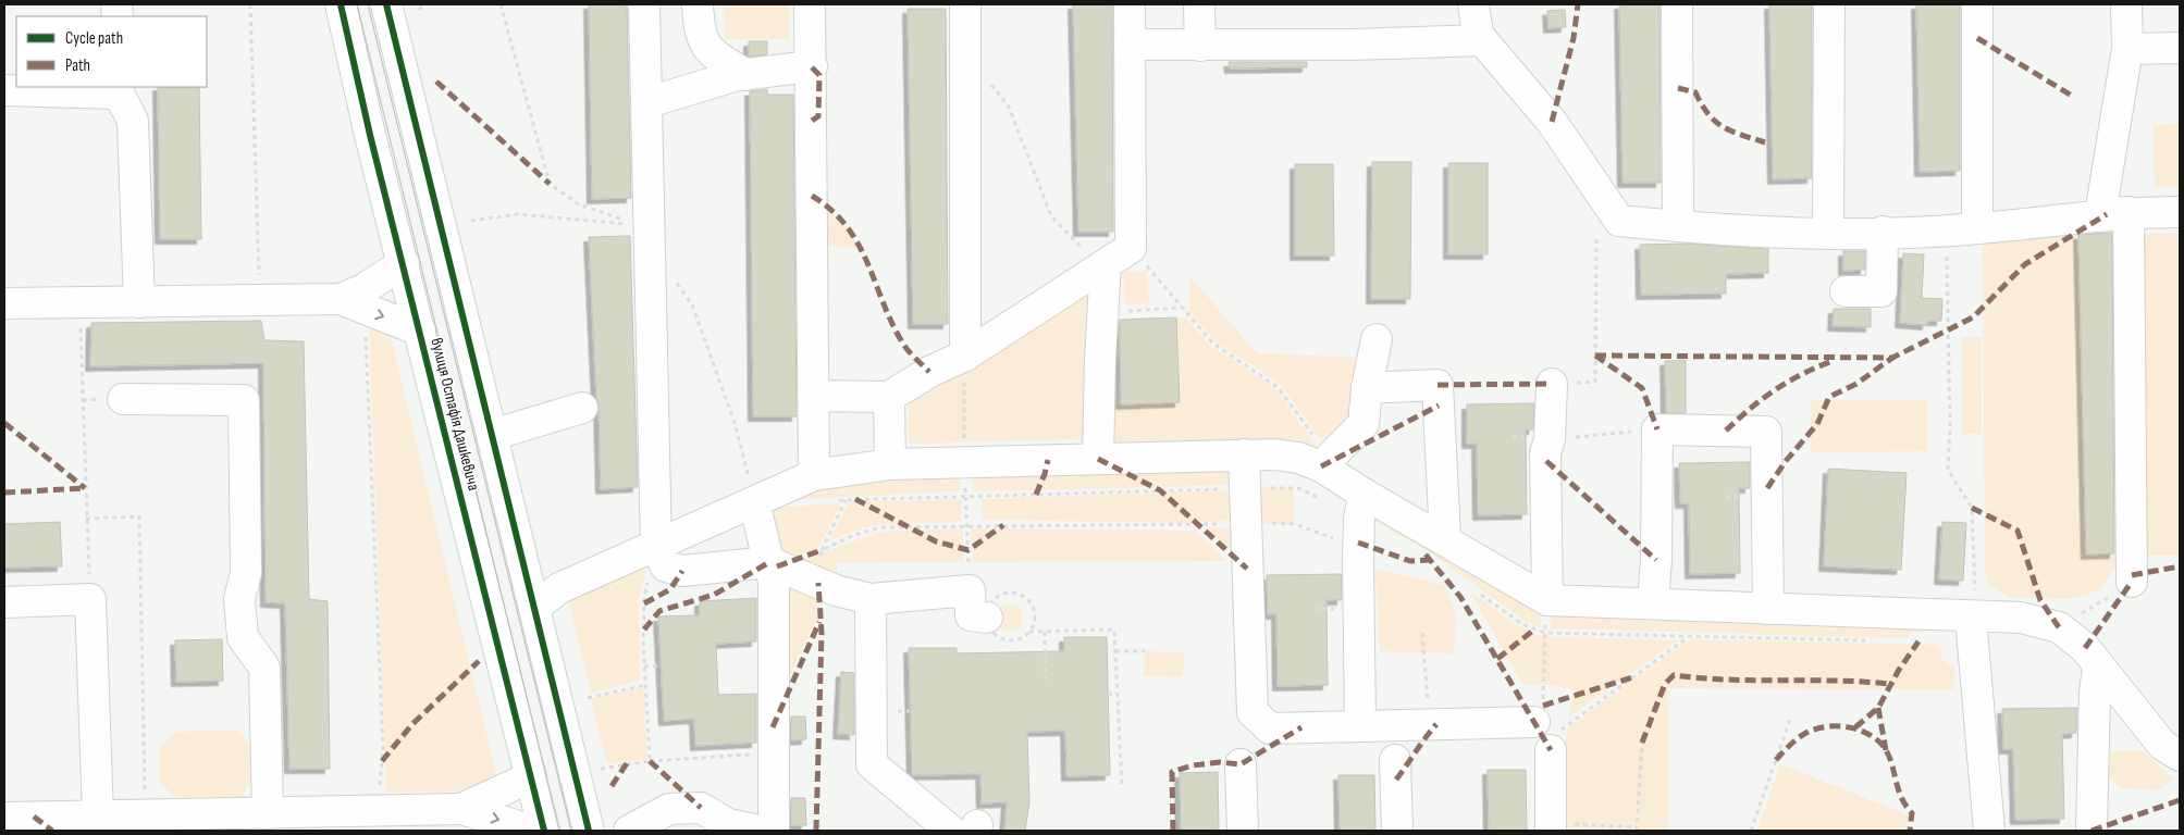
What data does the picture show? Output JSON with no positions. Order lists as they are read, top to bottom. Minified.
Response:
{"streets":{"street":["вулиця Остафія Дашкевича"]},"legend":["Cycle path","Path"]}
